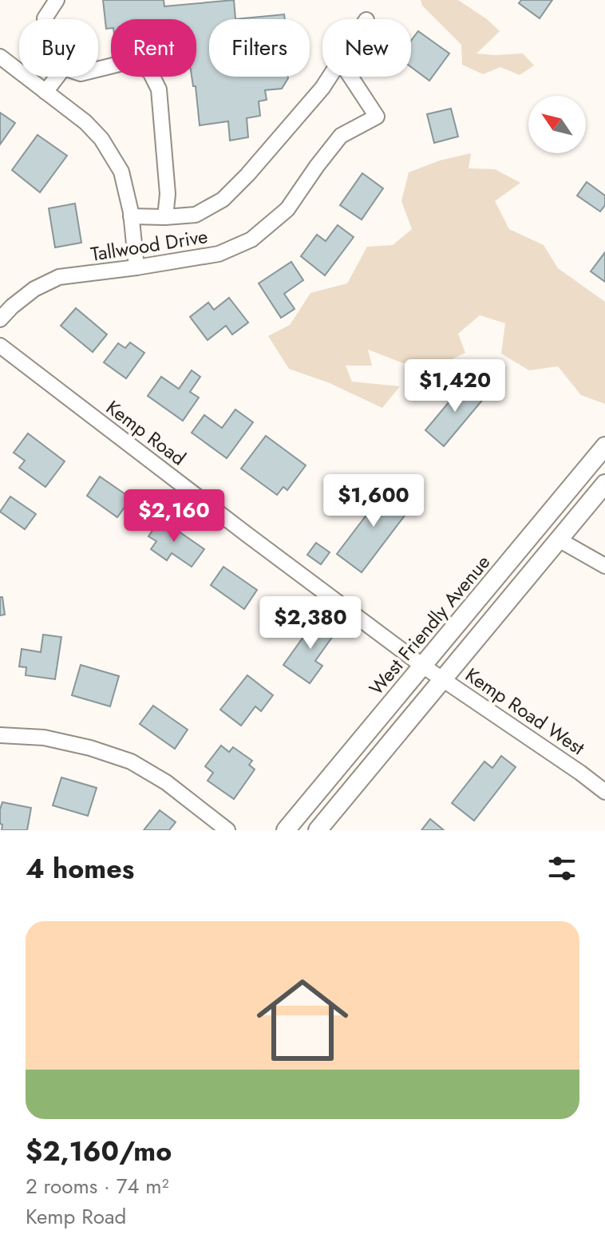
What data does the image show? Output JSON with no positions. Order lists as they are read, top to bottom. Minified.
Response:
{"streets":{"main road":["West Friendly Avenue"],"street":["Tallwood Drive","Kemp Road","Kemp Road West"]},"crossings":[["Kemp Road","West Friendly Avenue"],["Kemp Road","Kemp Road West"],["West Friendly Avenue","Kemp Road West"]],"north":"top left","page":{"chip":["Buy","Rent","Filters","New"],"price":["$1,420","$1,600","$2,160","$2,380"],"heading":"4 homes","list":[{"name":"$2,160/mo","note":"2 rooms · 74 m² · Kemp Road"}]}}
